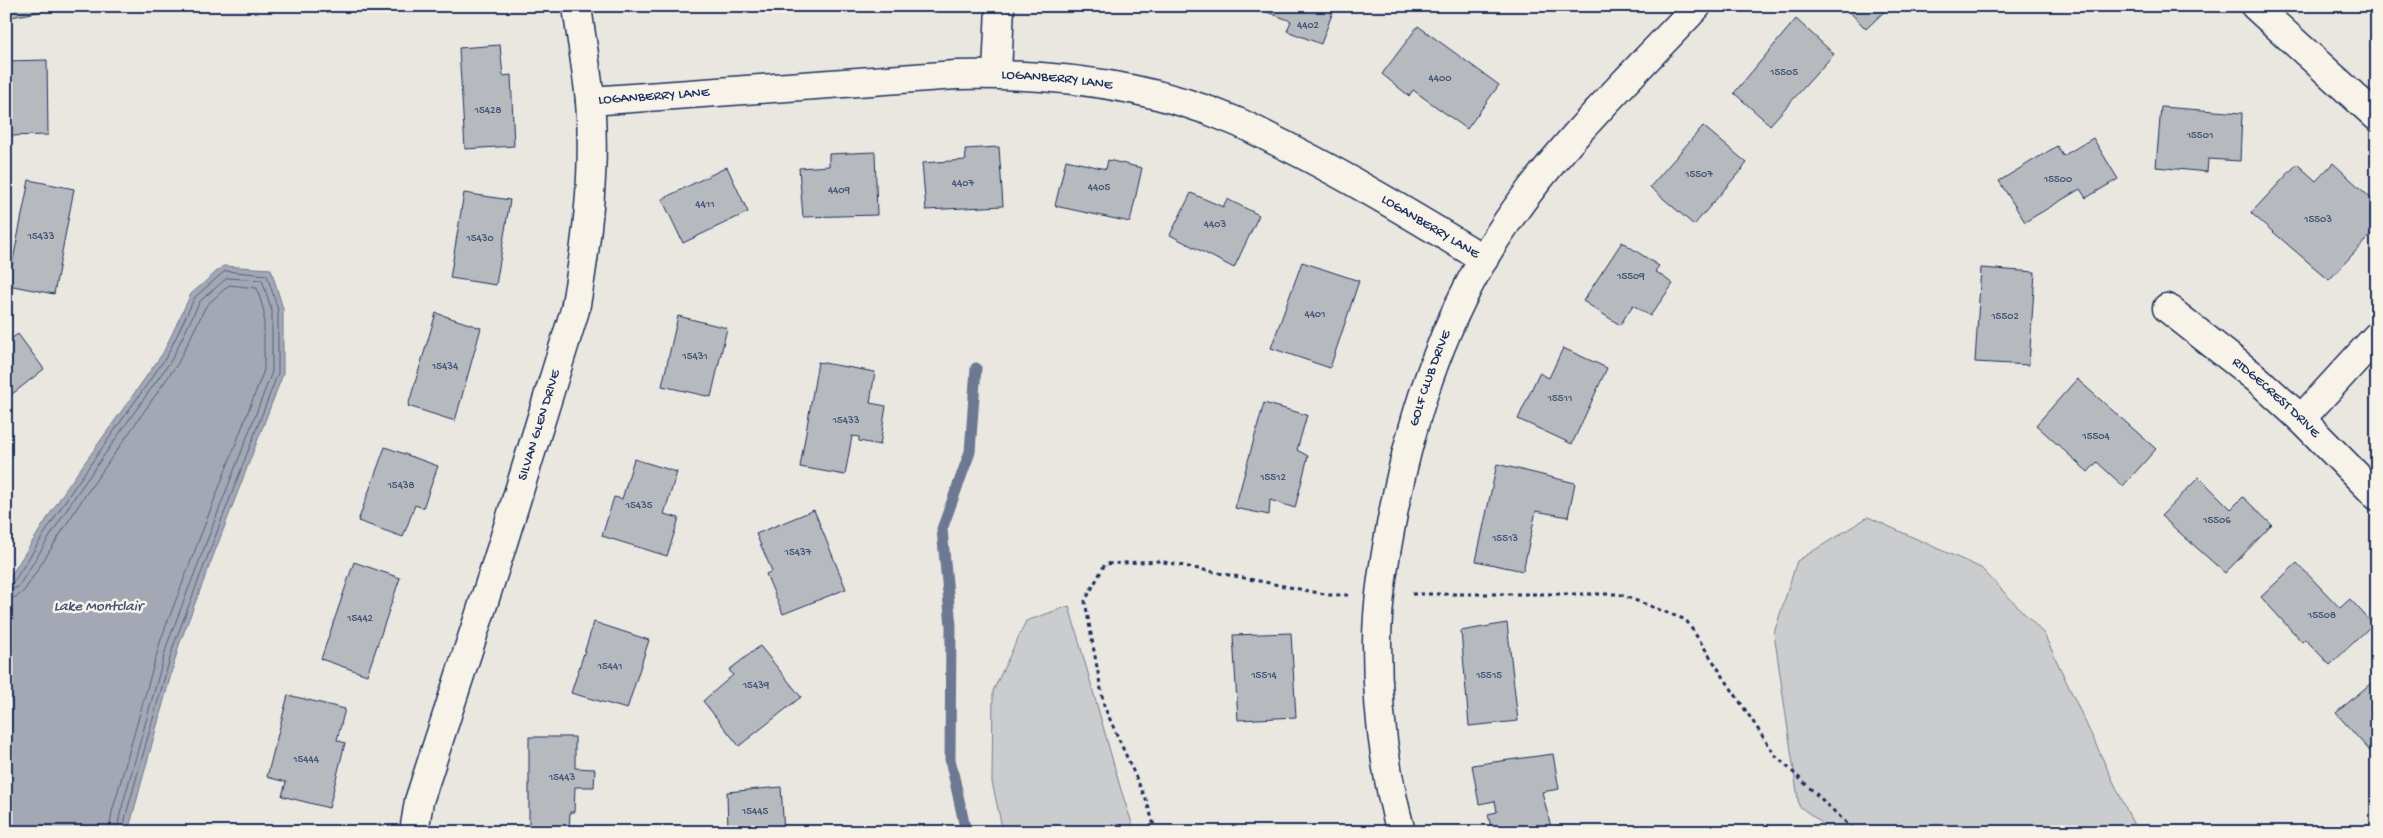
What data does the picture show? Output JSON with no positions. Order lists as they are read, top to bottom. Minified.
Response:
{"streets":{"street":["LOGANBERRY LANE","GOLF CLUB DRIVE","RIDGECREST DRIVE","SILVAN GLEN DRIVE"]},"crossings":[["LOGANBERRY LANE","GOLF CLUB DRIVE"],["LOGANBERRY LANE","SILVAN GLEN DRIVE"]],"water":["Lake Montclair"],"house_numbers":["4402","15505","4400","15428","15501","15507","15500","4407","4405","4409","4411","15503","4403","15433","15430","15509","4401","15502","15431","15434","15511","15433","15504","15512","15438","15435","15506","15513","15437","15508","15442","15441","15514","15515","15439","15444","15443","15445"]}
